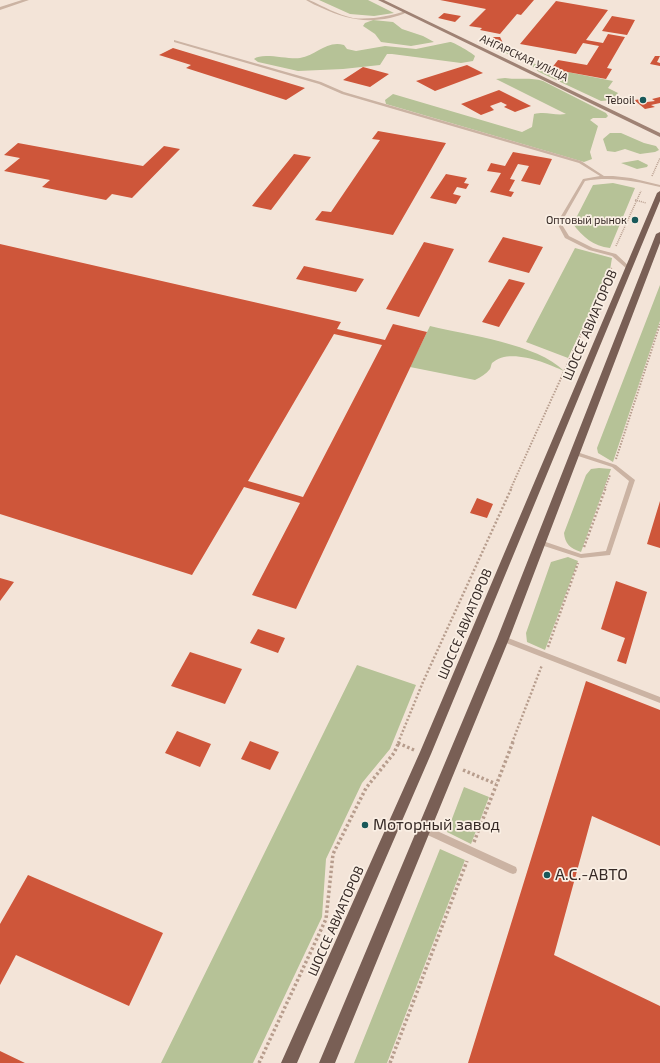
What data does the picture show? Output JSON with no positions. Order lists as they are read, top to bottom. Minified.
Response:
{"streets":{"main road":["АНГАРСКАЯ УЛИЦА","ШОССЕ АВИАТОРОВ"]},"places":["Teboil","Оптовый рынок","Моторный завод","А.С.-АВТО"]}
